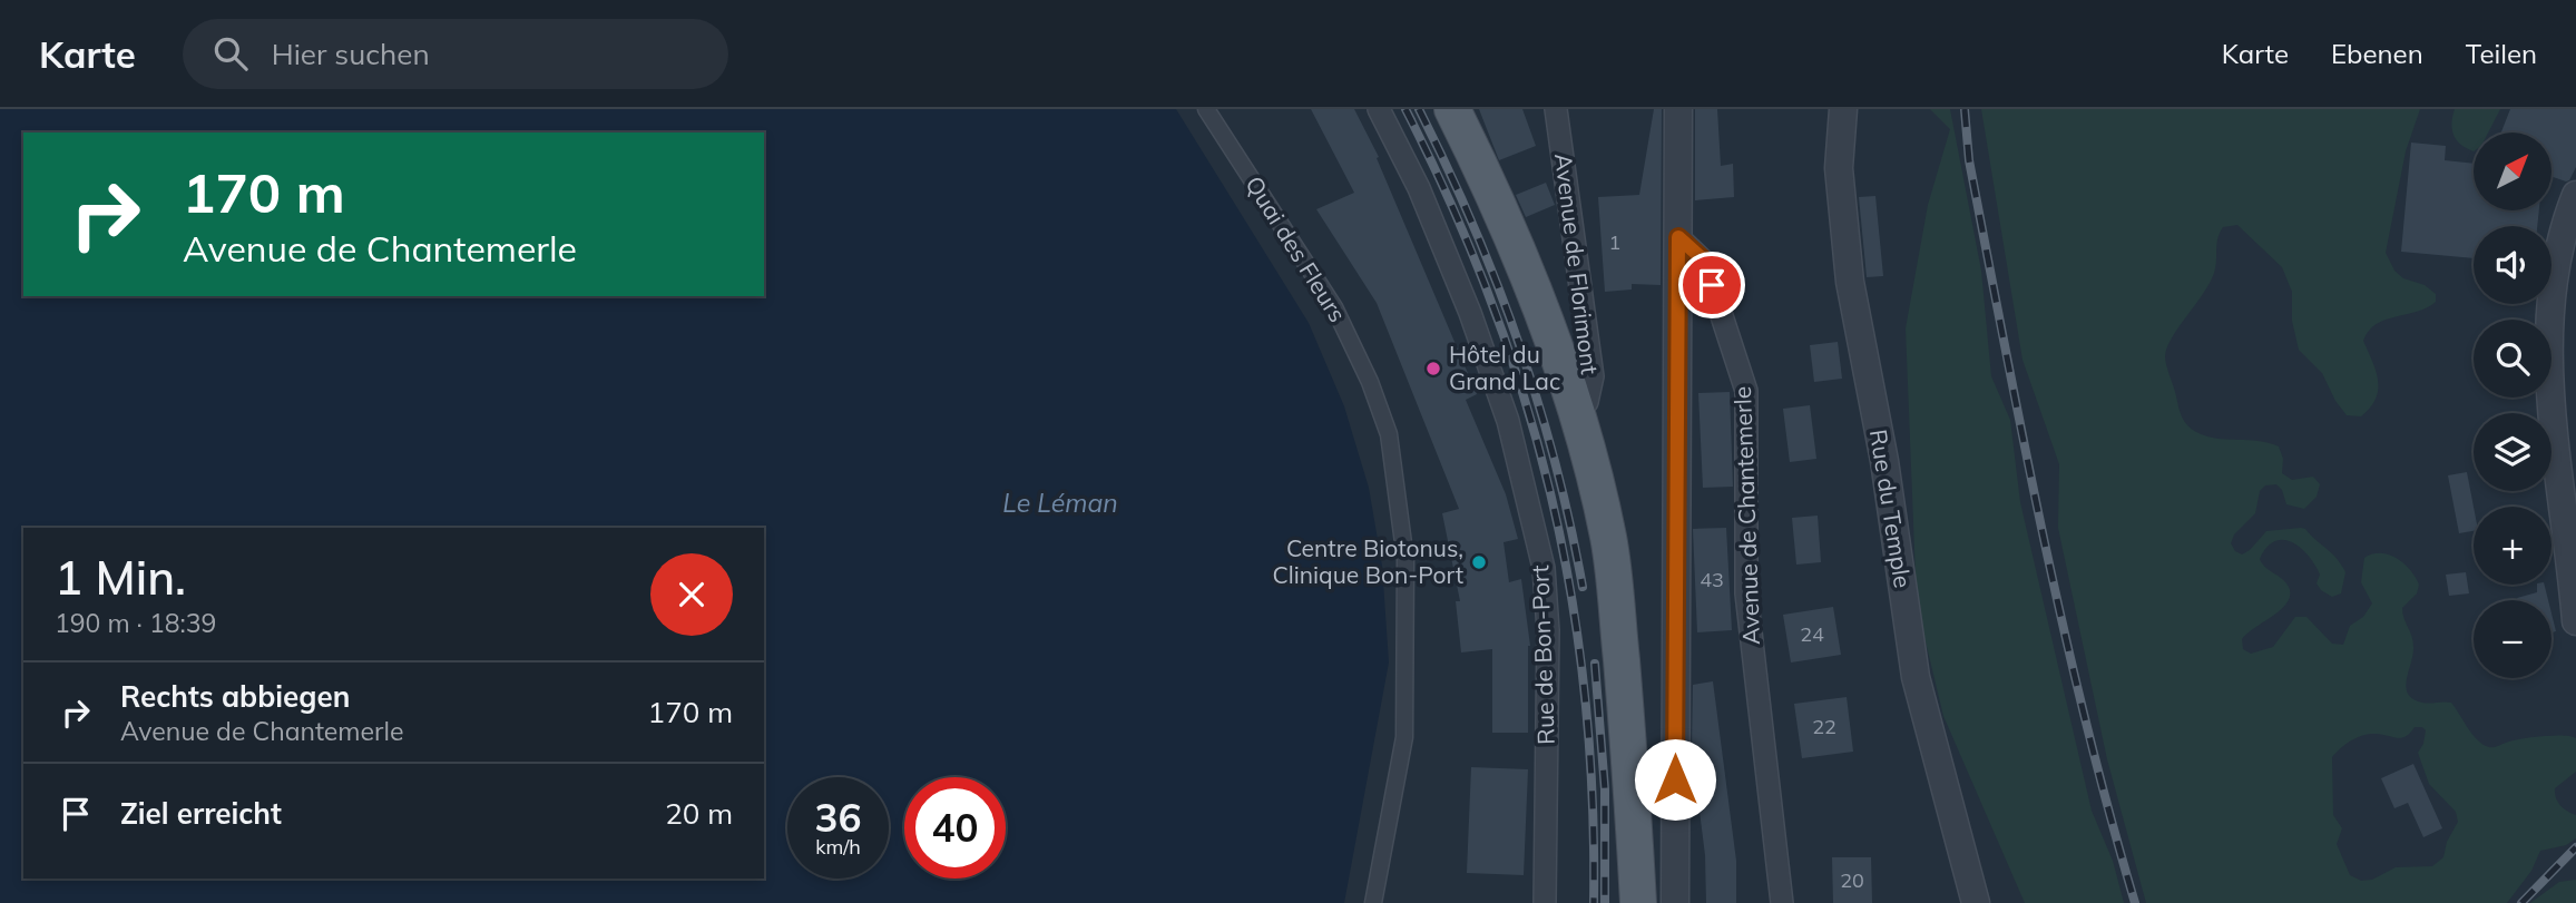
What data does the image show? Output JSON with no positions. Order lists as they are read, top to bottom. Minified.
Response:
{"streets":{"street":["Quai des Fleurs","Avenue de Florimont","Rue du Temple","Avenue de Chantemerle","Rue de Bon-Port"]},"water":["Le Léman"],"places":["Hôtel du Grand Lac","Centre Biotonus, Clinique Bon-Port"],"house_numbers":["1","43","24","22","20"],"north":"top right","page":{"header":"Karte","search":"Hier suchen","nav":["Karte","Ebenen","Teilen"],"map_buttons":["+","−"],"turn":["170 m","Avenue de Chantemerle"],"heading":["1 Min.","190 m · 18:39"],"list":[{"name":"Rechts abbiegen","note":"Avenue de Chantemerle","value":"170 m"},{"name":"Ziel erreicht","value":"20 m"}],"speed":"36 km/h","limit":"40"}}
